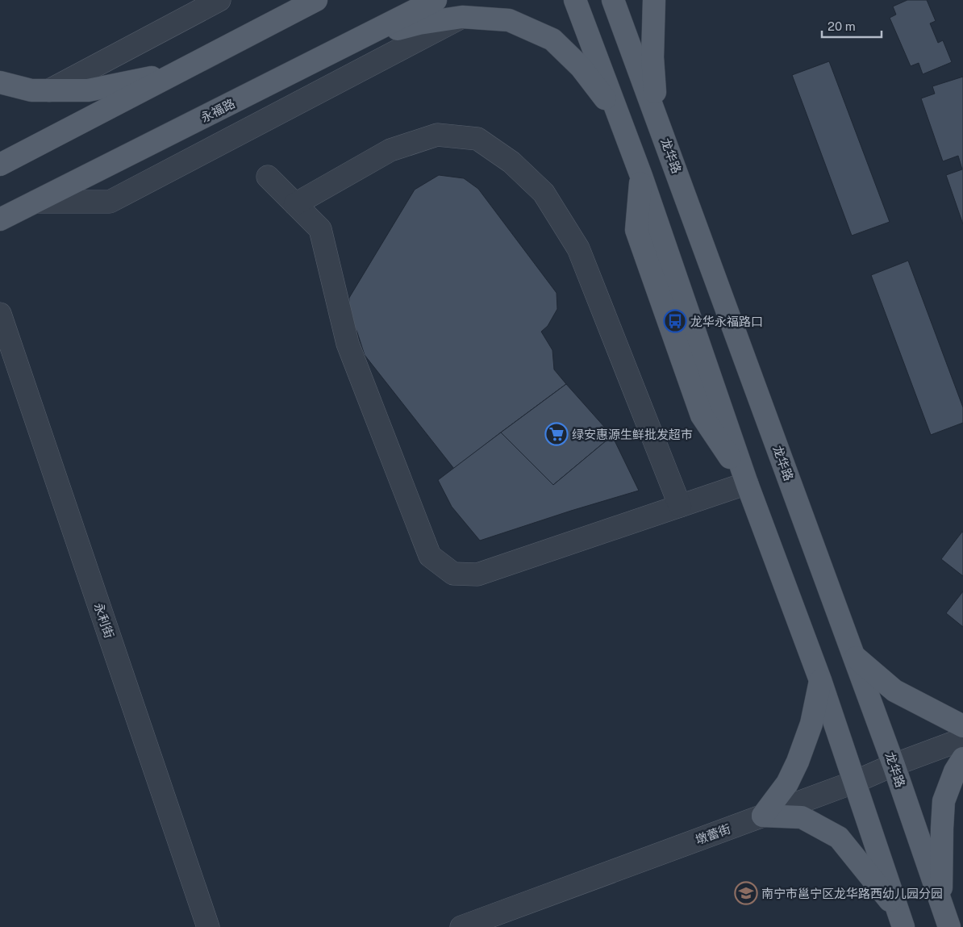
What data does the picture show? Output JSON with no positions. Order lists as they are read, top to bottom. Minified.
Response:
{"streets":{"main road":["永福路","龙华路"],"street":["永利街","墩蕾街"]},"crossings":[["龙华路","墩蕾街"]],"places":{"bus stop":["龙华永福路口"],"supermarket":["绿安惠源生鲜批发超市"],"school or university":["南宁市邕宁区龙华路西幼儿园分园"]},"scale_bar":"20 m"}
